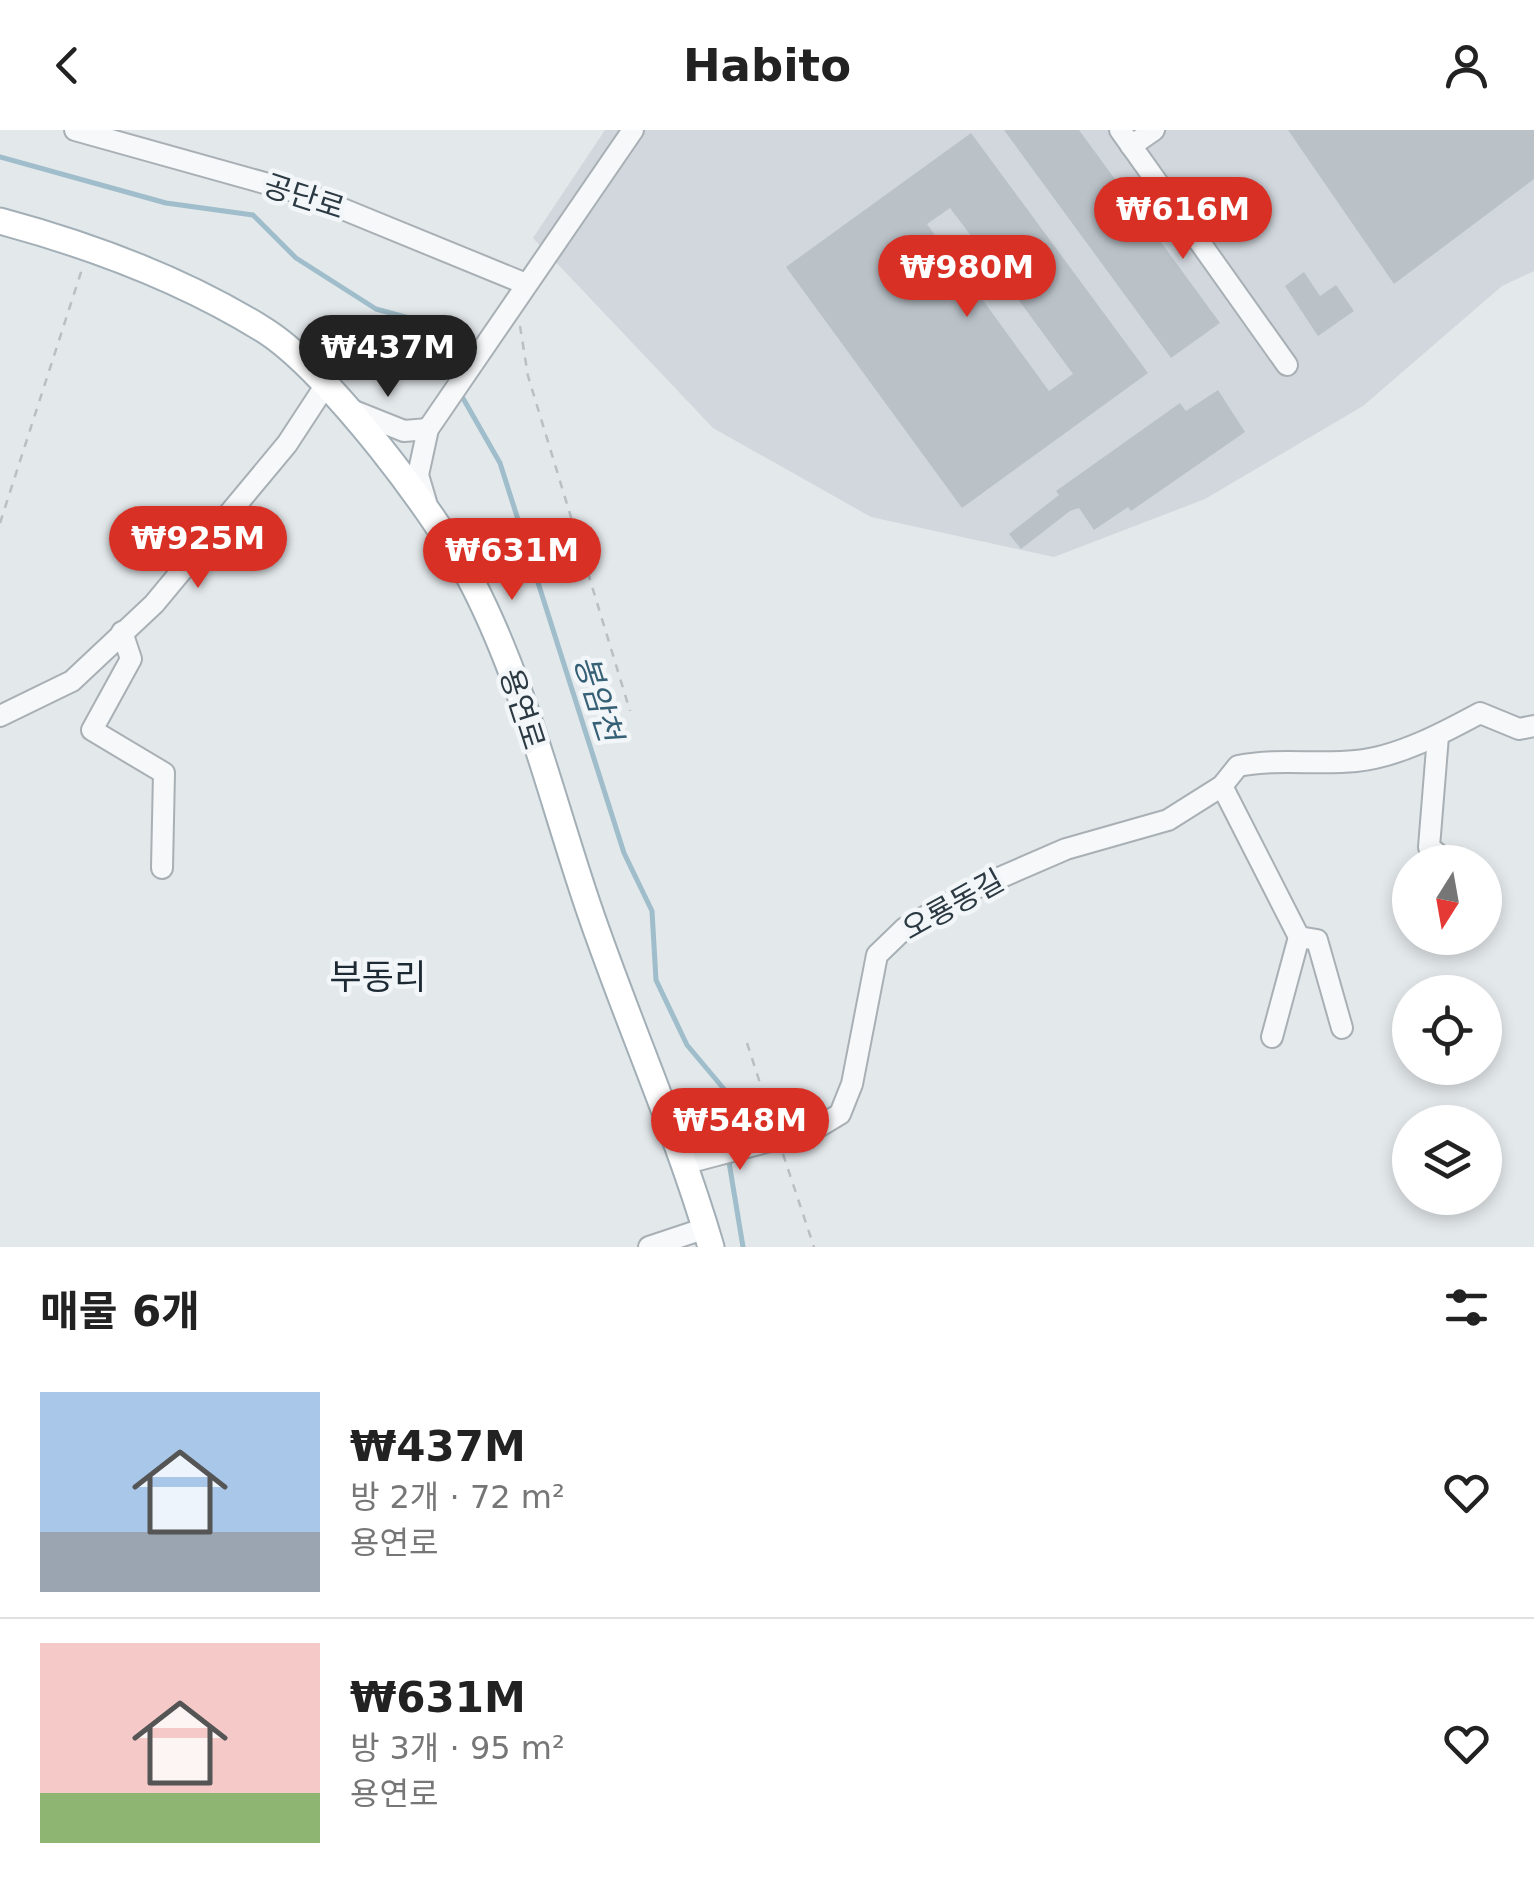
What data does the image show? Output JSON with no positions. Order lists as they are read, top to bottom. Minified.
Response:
{"streets":{"main road":["용연로"],"street":["공단로","오룡동길"]},"crossings":[["용연로","오룡동길"]],"districts":["부동리"],"water":["봉암천"],"north":"bottom","page":{"header":"Habito","price":["₩616M","₩980M","₩437M","₩925M","₩631M","₩548M"],"heading":"매물 6개","list":[{"name":"₩437M","note":"방 2개 · 72 m² · 용연로"},{"name":"₩631M","note":"방 3개 · 95 m² · 용연로"}]}}
